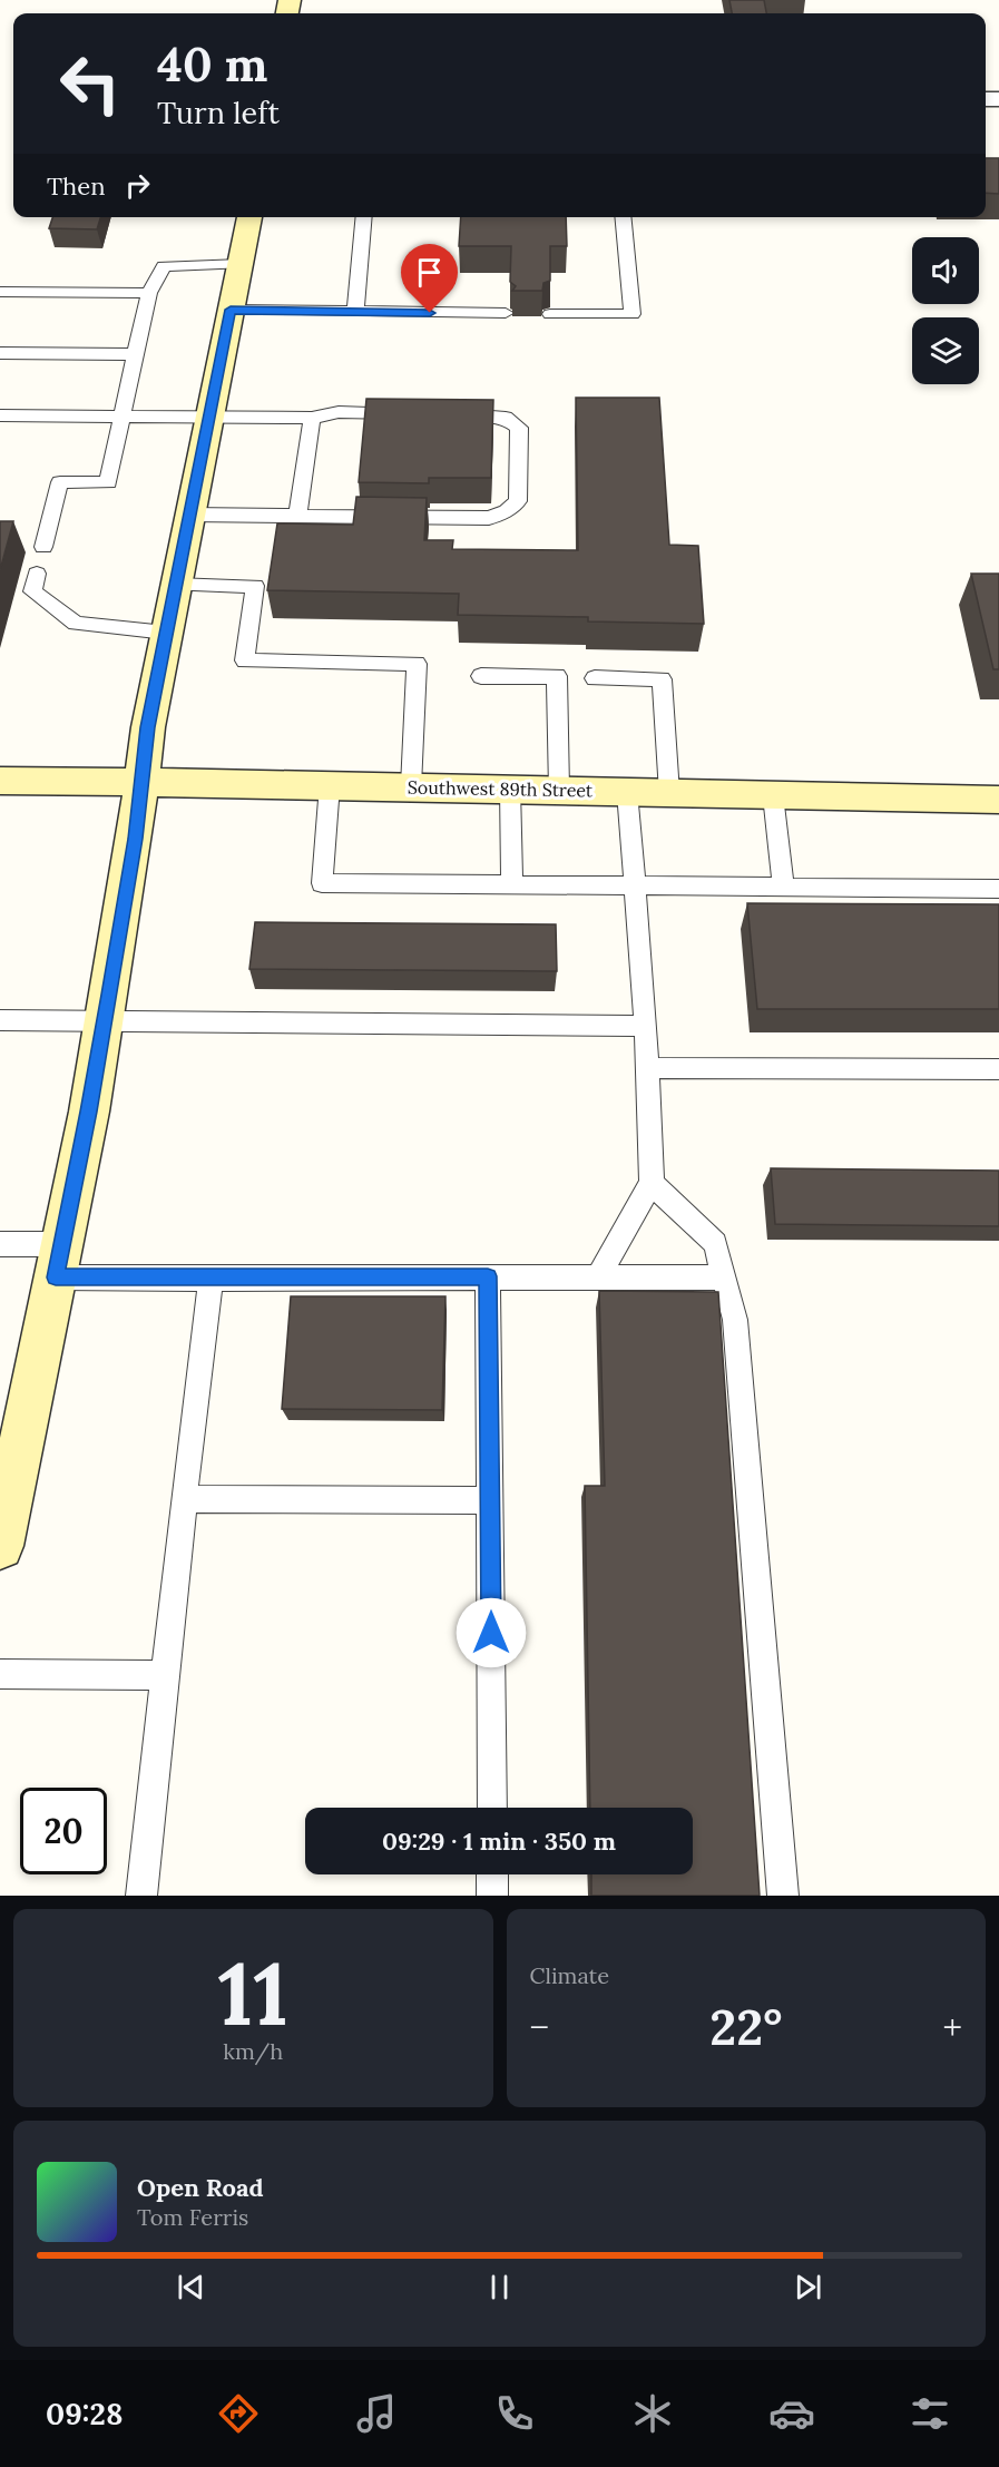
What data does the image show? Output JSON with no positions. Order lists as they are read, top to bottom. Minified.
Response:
{"streets":{"main road":["Southwest 89th Street"]},"page":{"turn":["40 m","Turn left"],"then":"Then","limit":"20","trip":"09:29 · 1 min · 350 m","tile":[["11","km/h"],"Climate"],"heat":["−","22°","+"],"song":["Open Road","Tom Ferris"],"tabs":"09:28"}}
